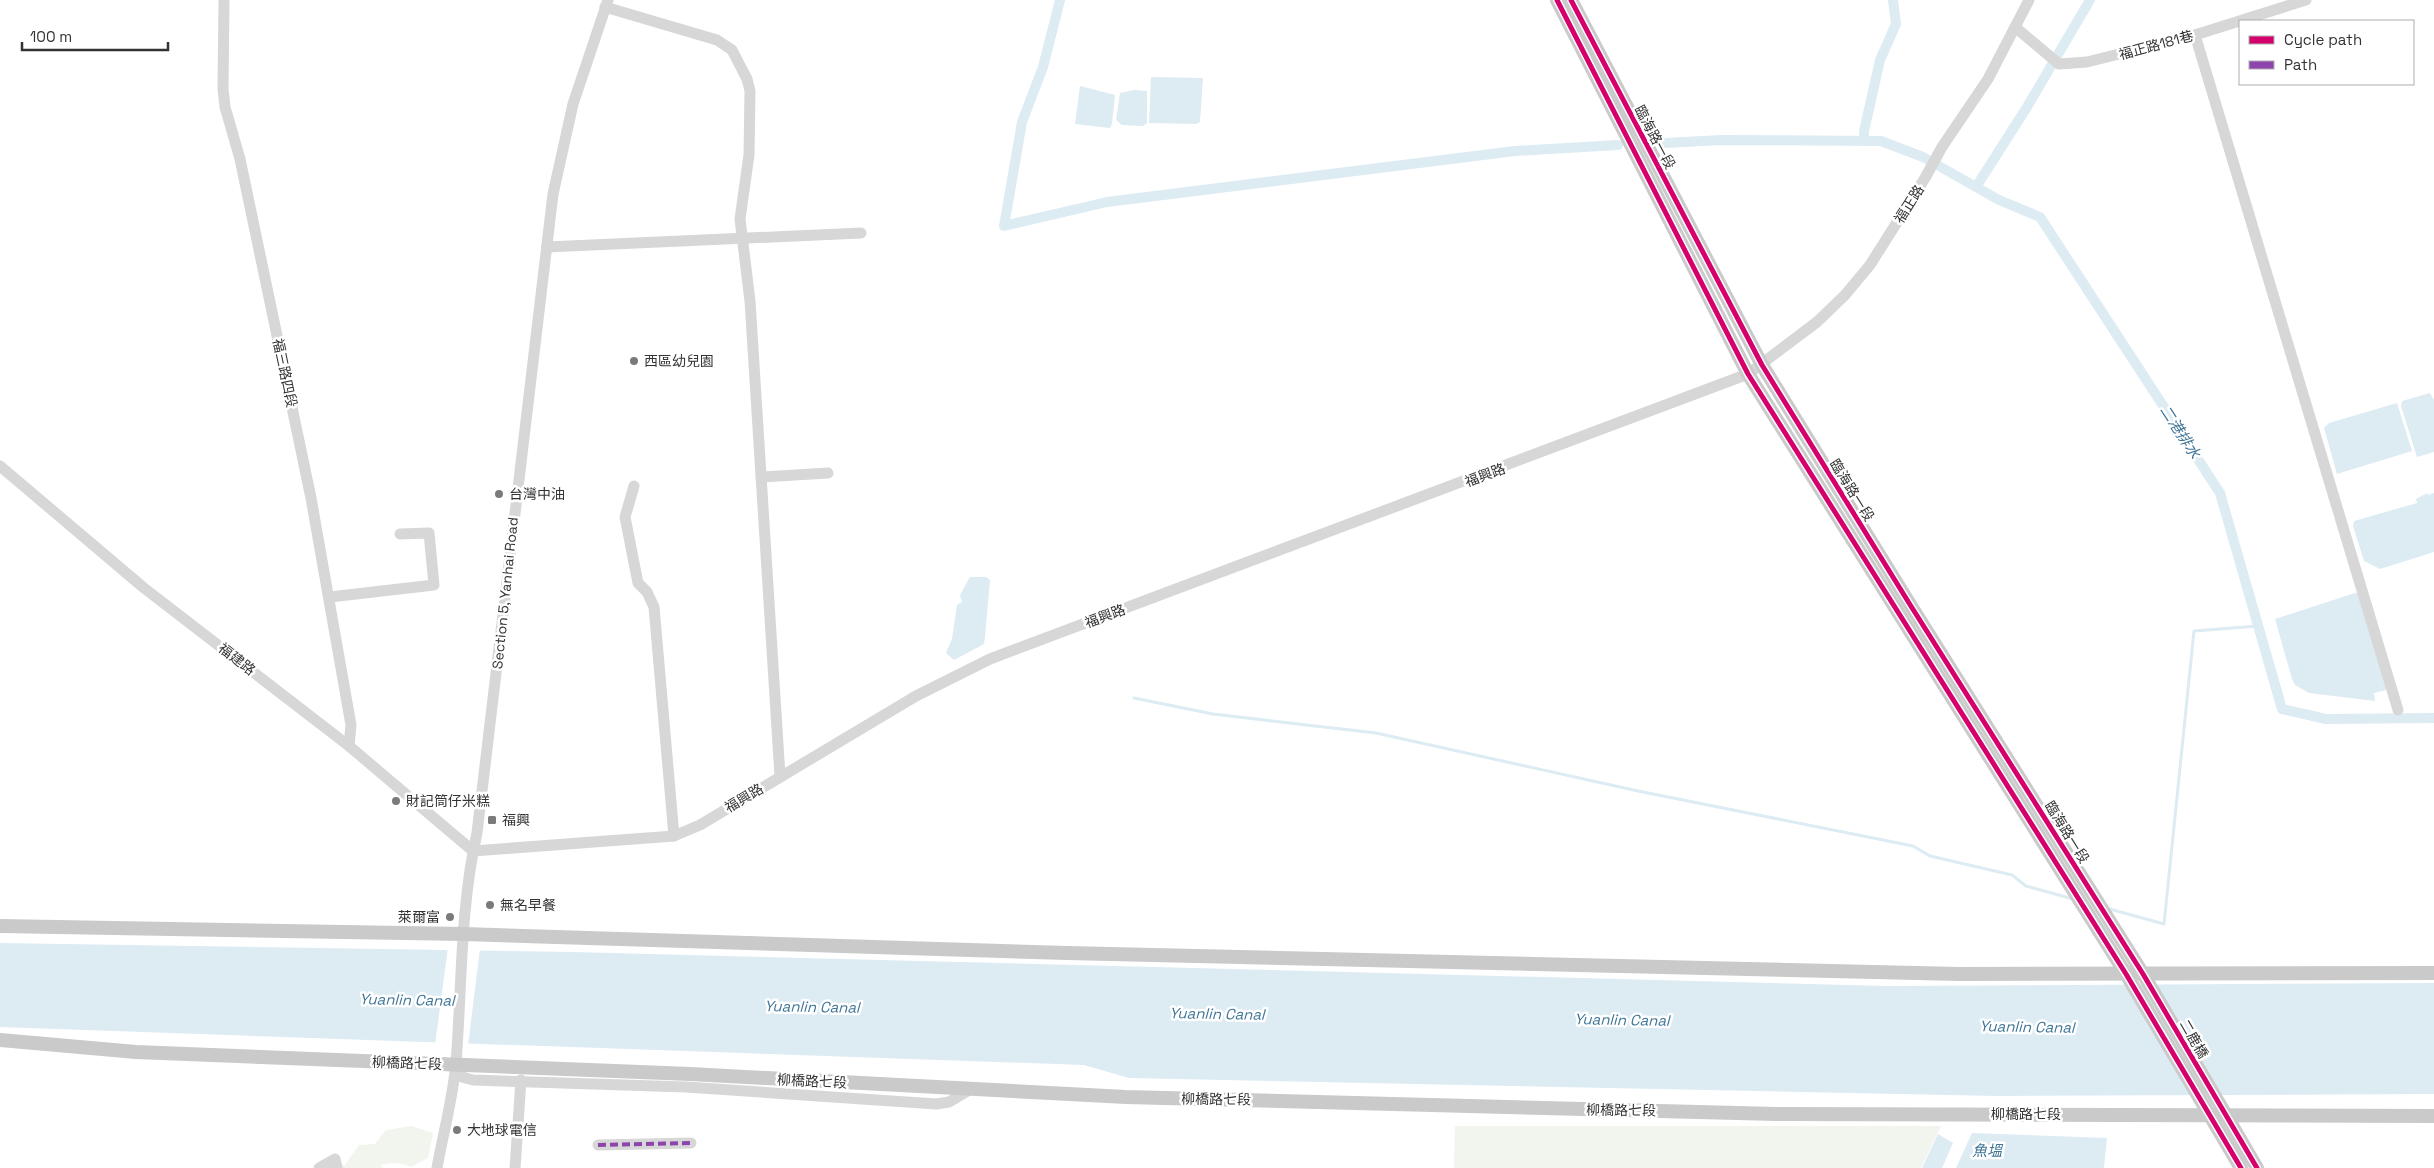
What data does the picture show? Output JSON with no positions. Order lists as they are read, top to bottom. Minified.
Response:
{"streets":{"main road":["臨海路一段","二鹿橋","柳橋路七段"],"street":["福正路181巷","福正路","福三路四段","福興路","Section 5, Yanhai Road","福建路"]},"crossings":[["福正路181巷","福正路"],["臨海路一段","福正路"],["臨海路一段","福興路"],["臨海路一段","二鹿橋"],["福正路","福興路"],["福三路四段","福建路"],["福興路","Section 5, Yanhai Road"],["福興路","福建路"],["Section 5, Yanhai Road","福建路"],["Section 5, Yanhai Road","柳橋路七段"],["二鹿橋","柳橋路七段"]],"water":["二港排水","Yuanlin Canal","魚塭"],"places":{"other":["西區幼兒園","台灣中油","財記筒仔米糕","無名早餐","萊爾富","大地球電信"],"transit":["福興"]},"legend":["Cycle path","Path"],"scale_bar":"100 m"}
